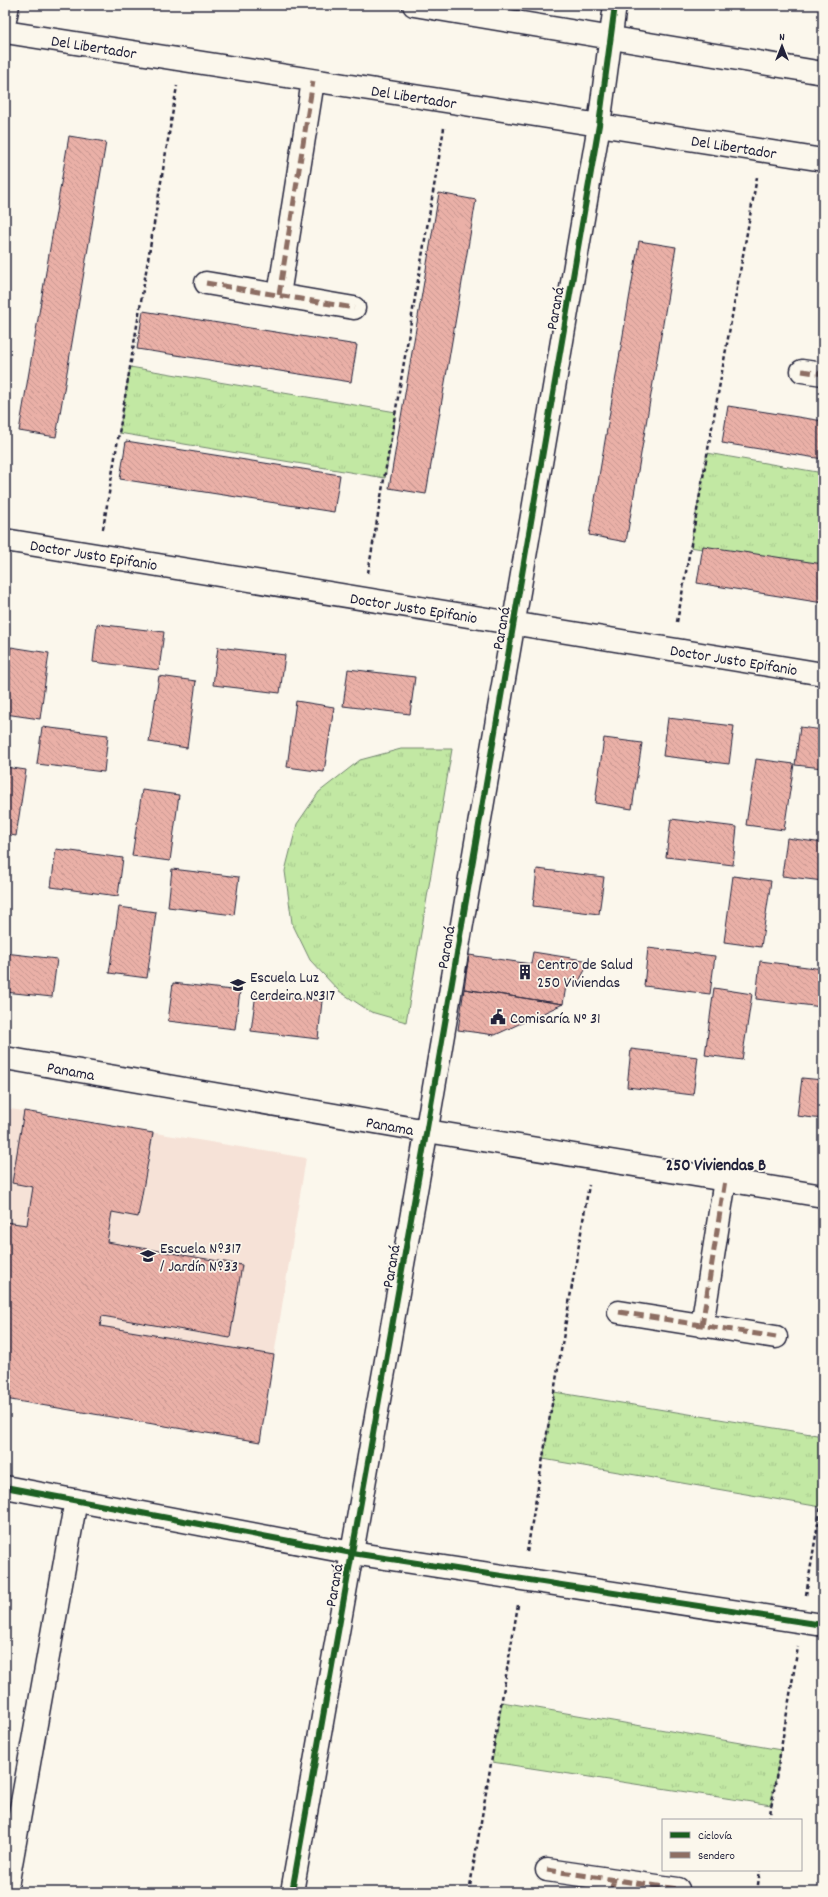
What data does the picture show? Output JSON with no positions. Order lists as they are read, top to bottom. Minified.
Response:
{"streets":{"street":["Del Libertador","Paraná","Doctor Justo Epifanio","Panama"]},"crossings":[["Del Libertador","Paraná"],["Paraná","Doctor Justo Epifanio"],["Paraná","Panama"]],"districts":["250 Viviendas B"],"places":{"building":["Centro de Salud 250 Viviendas"],"school or university":["Escuela Luz Cerdeira N°317","Escuela Nº317 / Jardín Nº33"],"public building":["Comisaría N° 31"]},"legend":["Ciclovía","Sendero"],"north":"top"}
